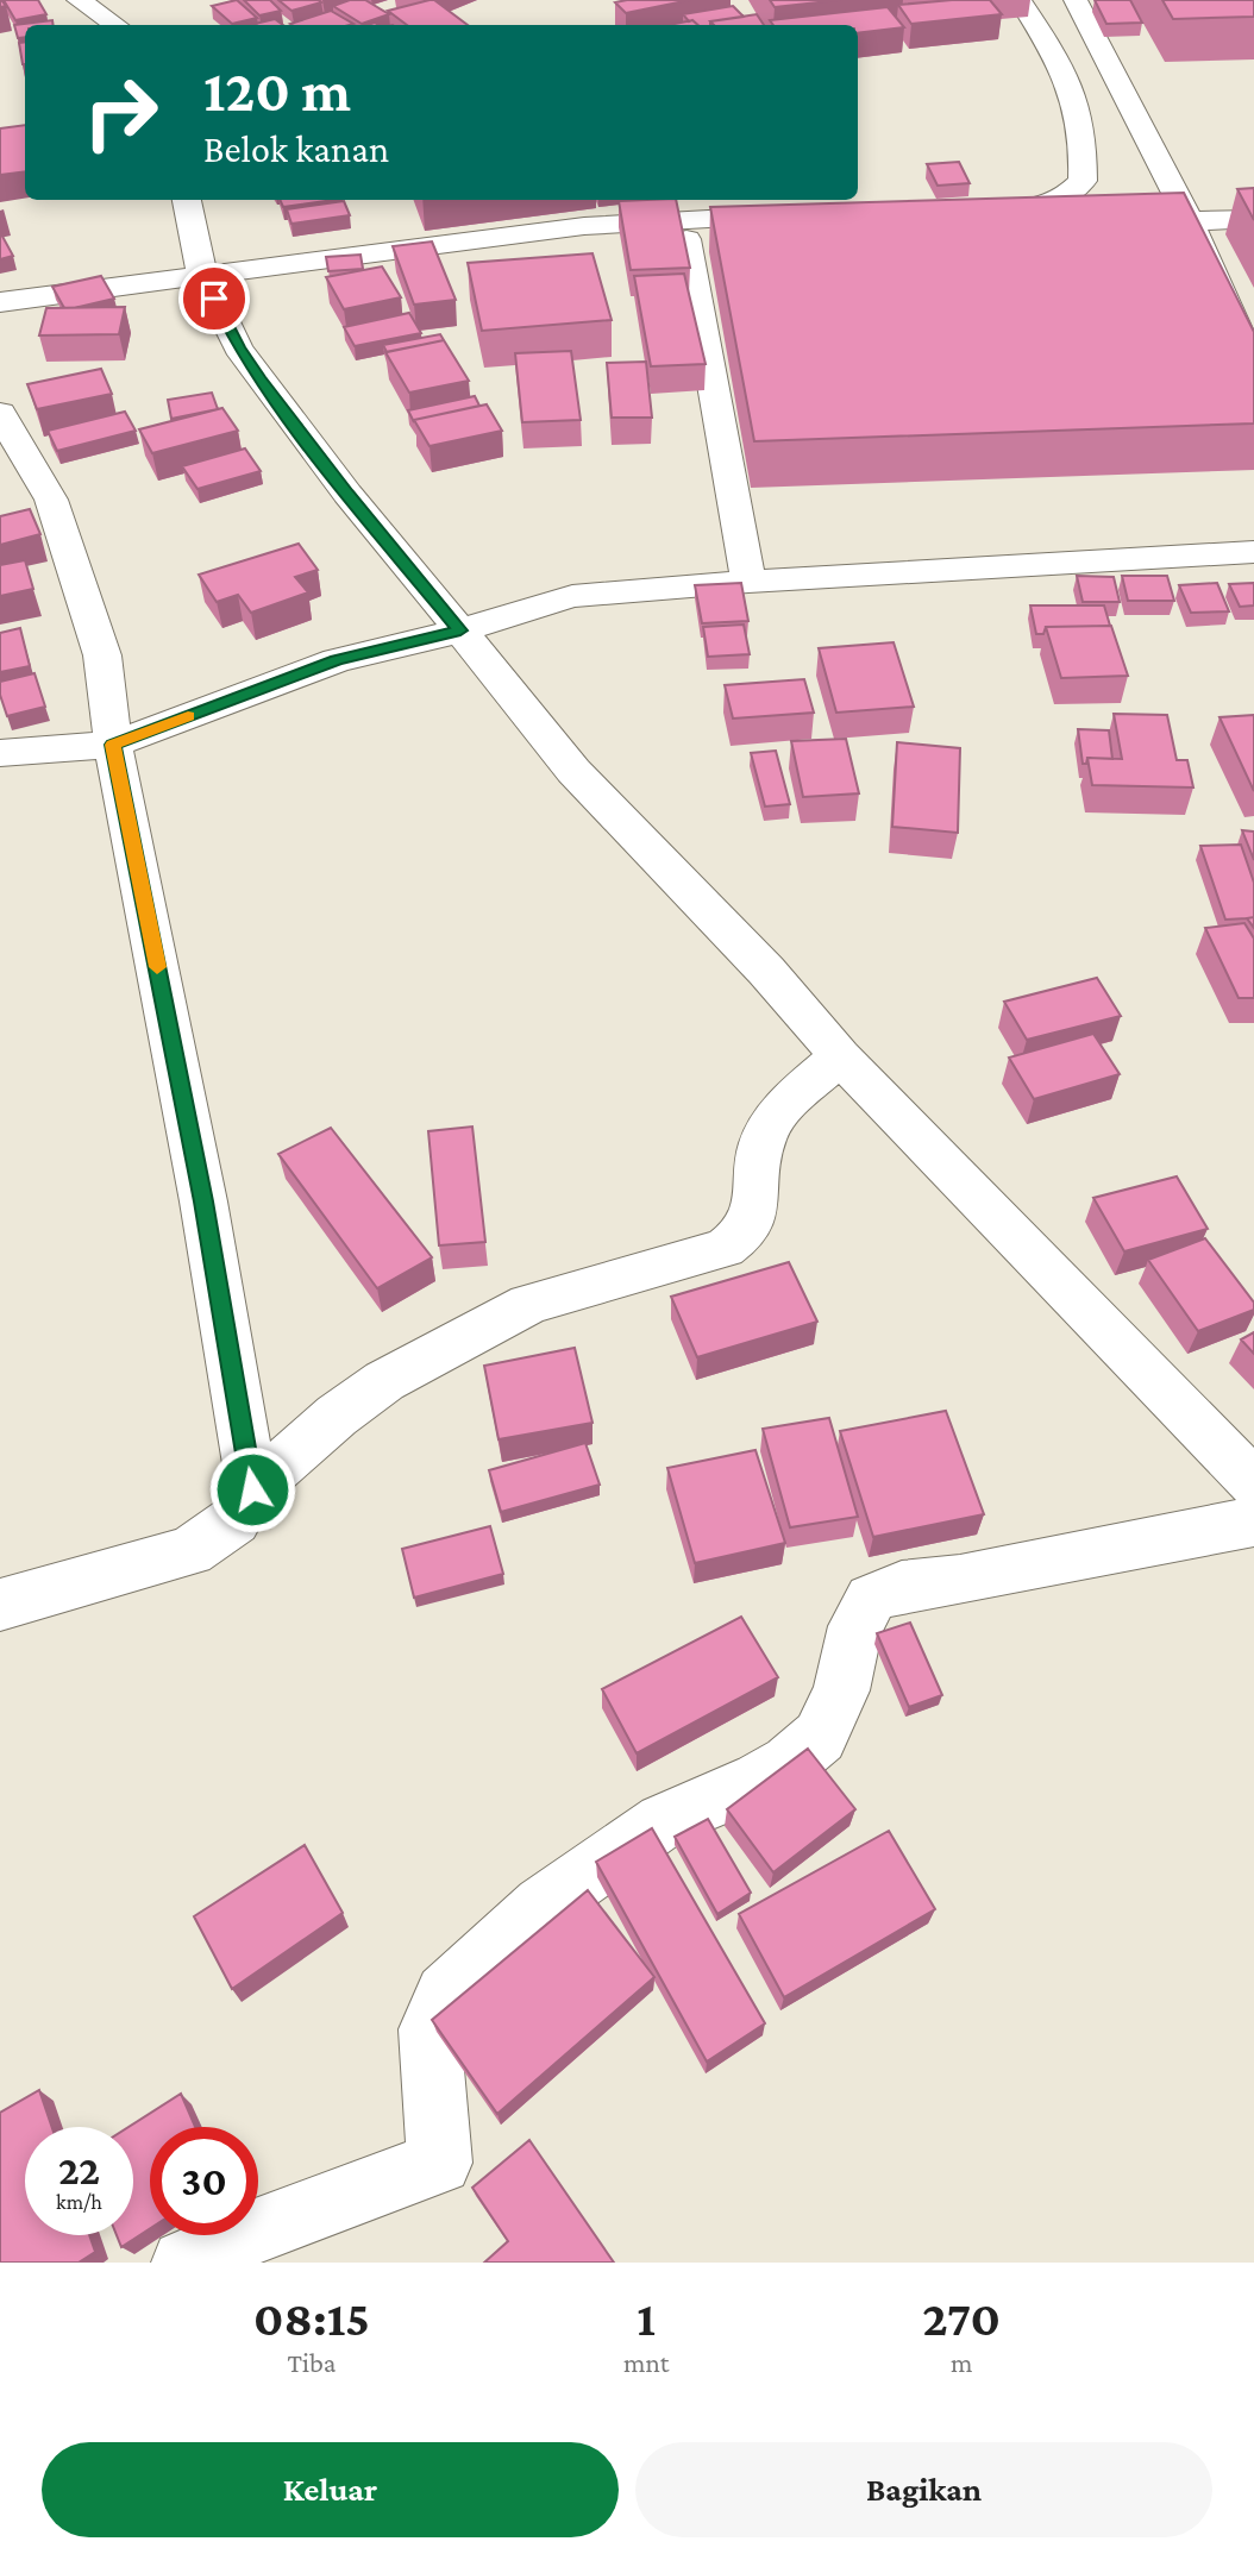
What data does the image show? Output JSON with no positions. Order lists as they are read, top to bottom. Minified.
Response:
{"page":{"turn":["120 m","Belok kanan"],"speed":"22 km/h","limit":"30","eta":["08:15","Tiba","1","mnt","270","m"],"buttons":["Keluar","Bagikan"]}}
